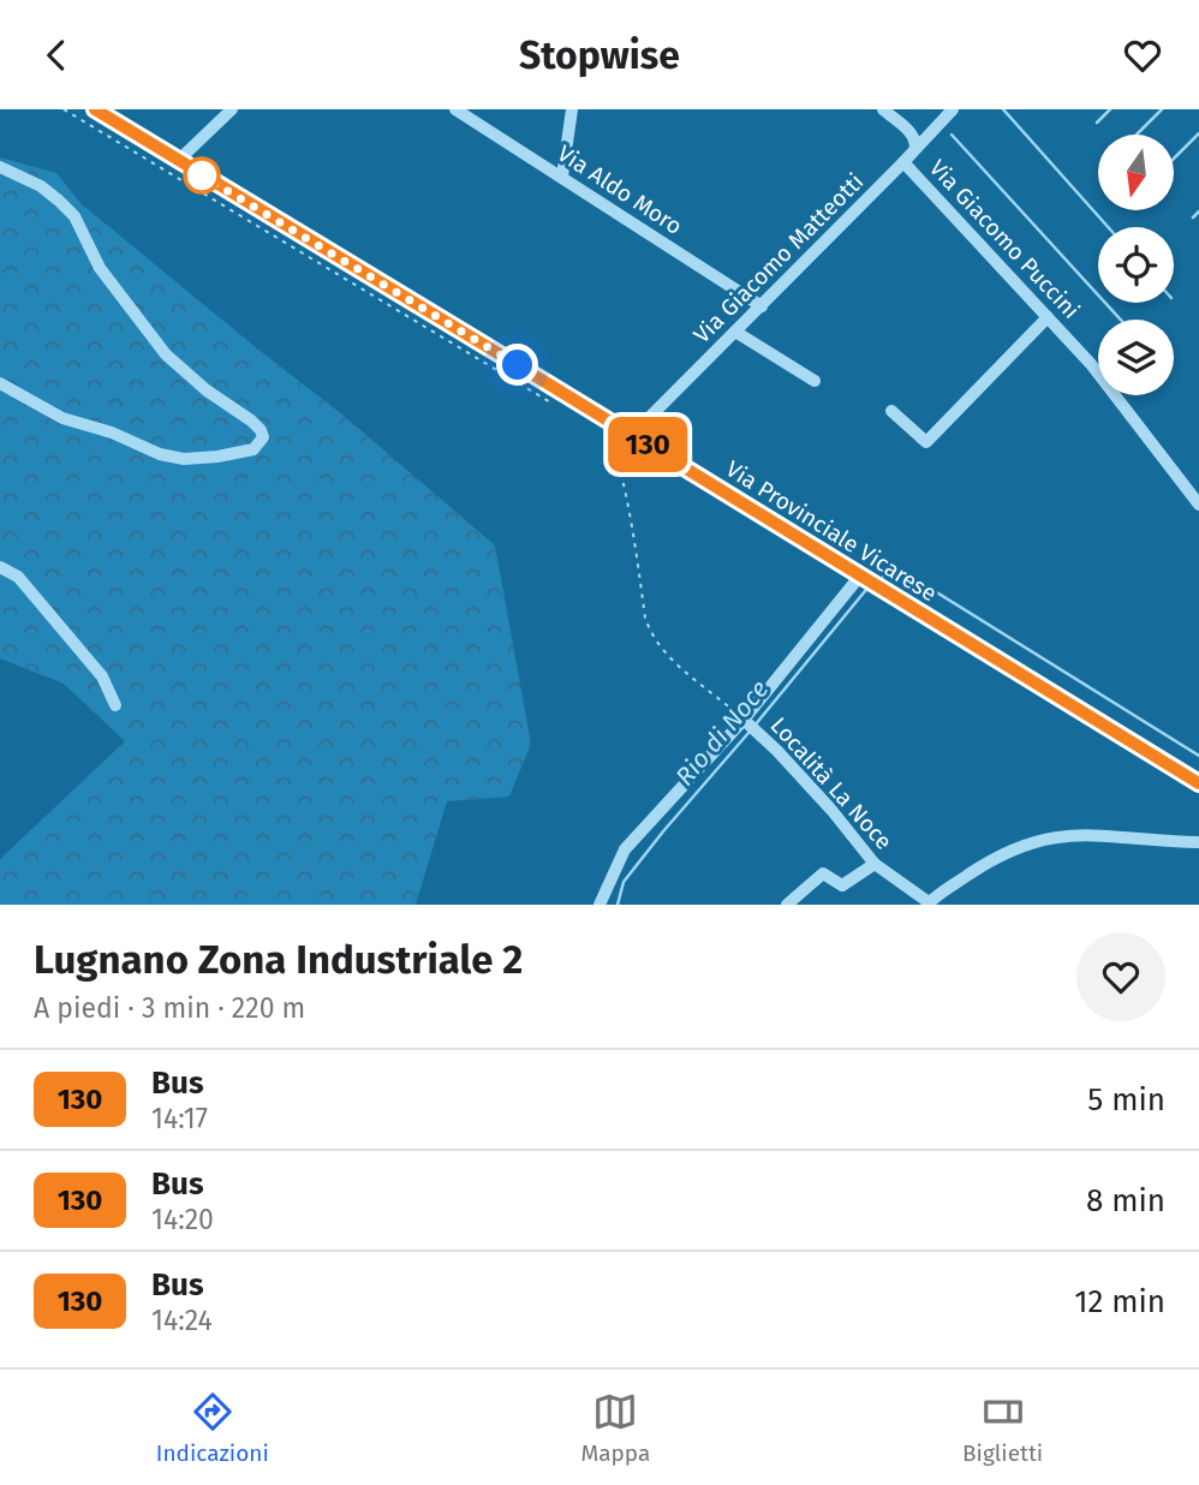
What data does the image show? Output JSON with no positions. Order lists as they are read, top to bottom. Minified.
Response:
{"streets":{"main road":["Via Provinciale Vicarese"],"street":["Via Aldo Moro","Via Giacomo Puccini","Via Giacomo Matteotti","Località La Noce"]},"crossings":[["Via Aldo Moro","Via Giacomo Matteotti"],["Via Giacomo Puccini","Via Giacomo Matteotti"],["Via Giacomo Matteotti","Via Provinciale Vicarese"],["Via Provinciale Vicarese","Località La Noce"]],"water":["Rio di Noce"],"lines":["bus line 130"],"north":"bottom","page":{"header":"Stopwise","on_map":"130","heading":["Lugnano Zona Industriale 2","A piedi · 3 min · 220 m"],"list":[{"mark":"130","name":"Bus","note":"14:17","value":"5 min"},{"mark":"130","name":"Bus","note":"14:20","value":"8 min"},{"mark":"130","name":"Bus","note":"14:24","value":"12 min"}],"tabs":["Indicazioni","Mappa","Biglietti"]}}
